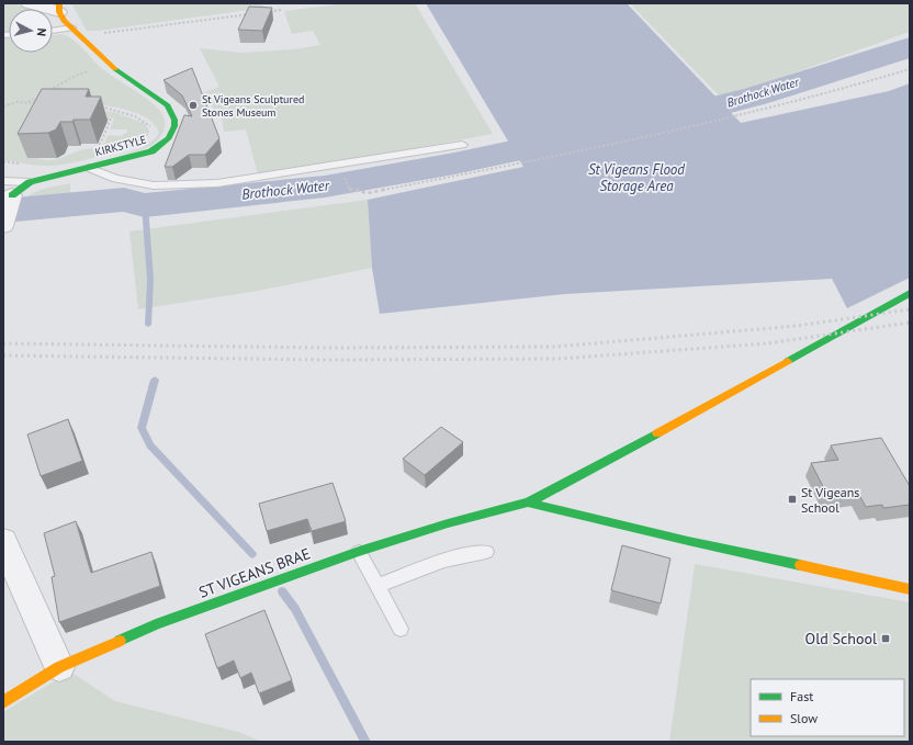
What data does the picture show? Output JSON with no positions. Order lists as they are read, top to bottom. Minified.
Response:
{"streets":{"street":["KIRKSTYLE","ST VIGEANS BRAE"]},"water":["Brothock Water","St Vigeans Flood Storage Area"],"places":{"other":["St Vigeans Sculptured Stones Museum"],"transit":["St Vigeans School","Old School"]},"legend":["Fast","Slow"],"north":"right"}
